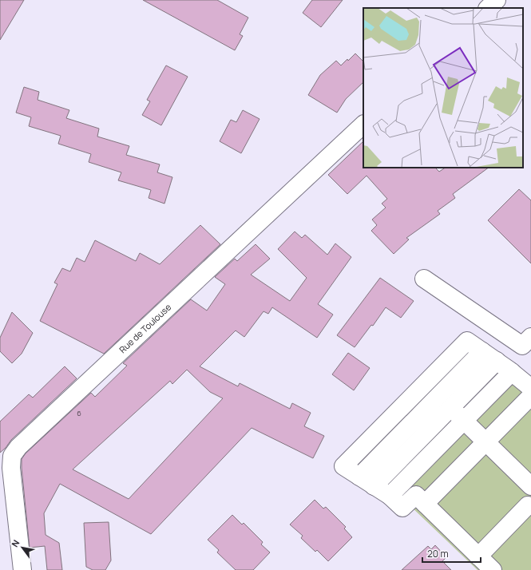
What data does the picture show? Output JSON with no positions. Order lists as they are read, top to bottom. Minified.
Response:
{"streets":{"street":["Rue de Toulouse"]},"house_numbers":["6"],"scale_bar":"20 m","north":"top left"}
